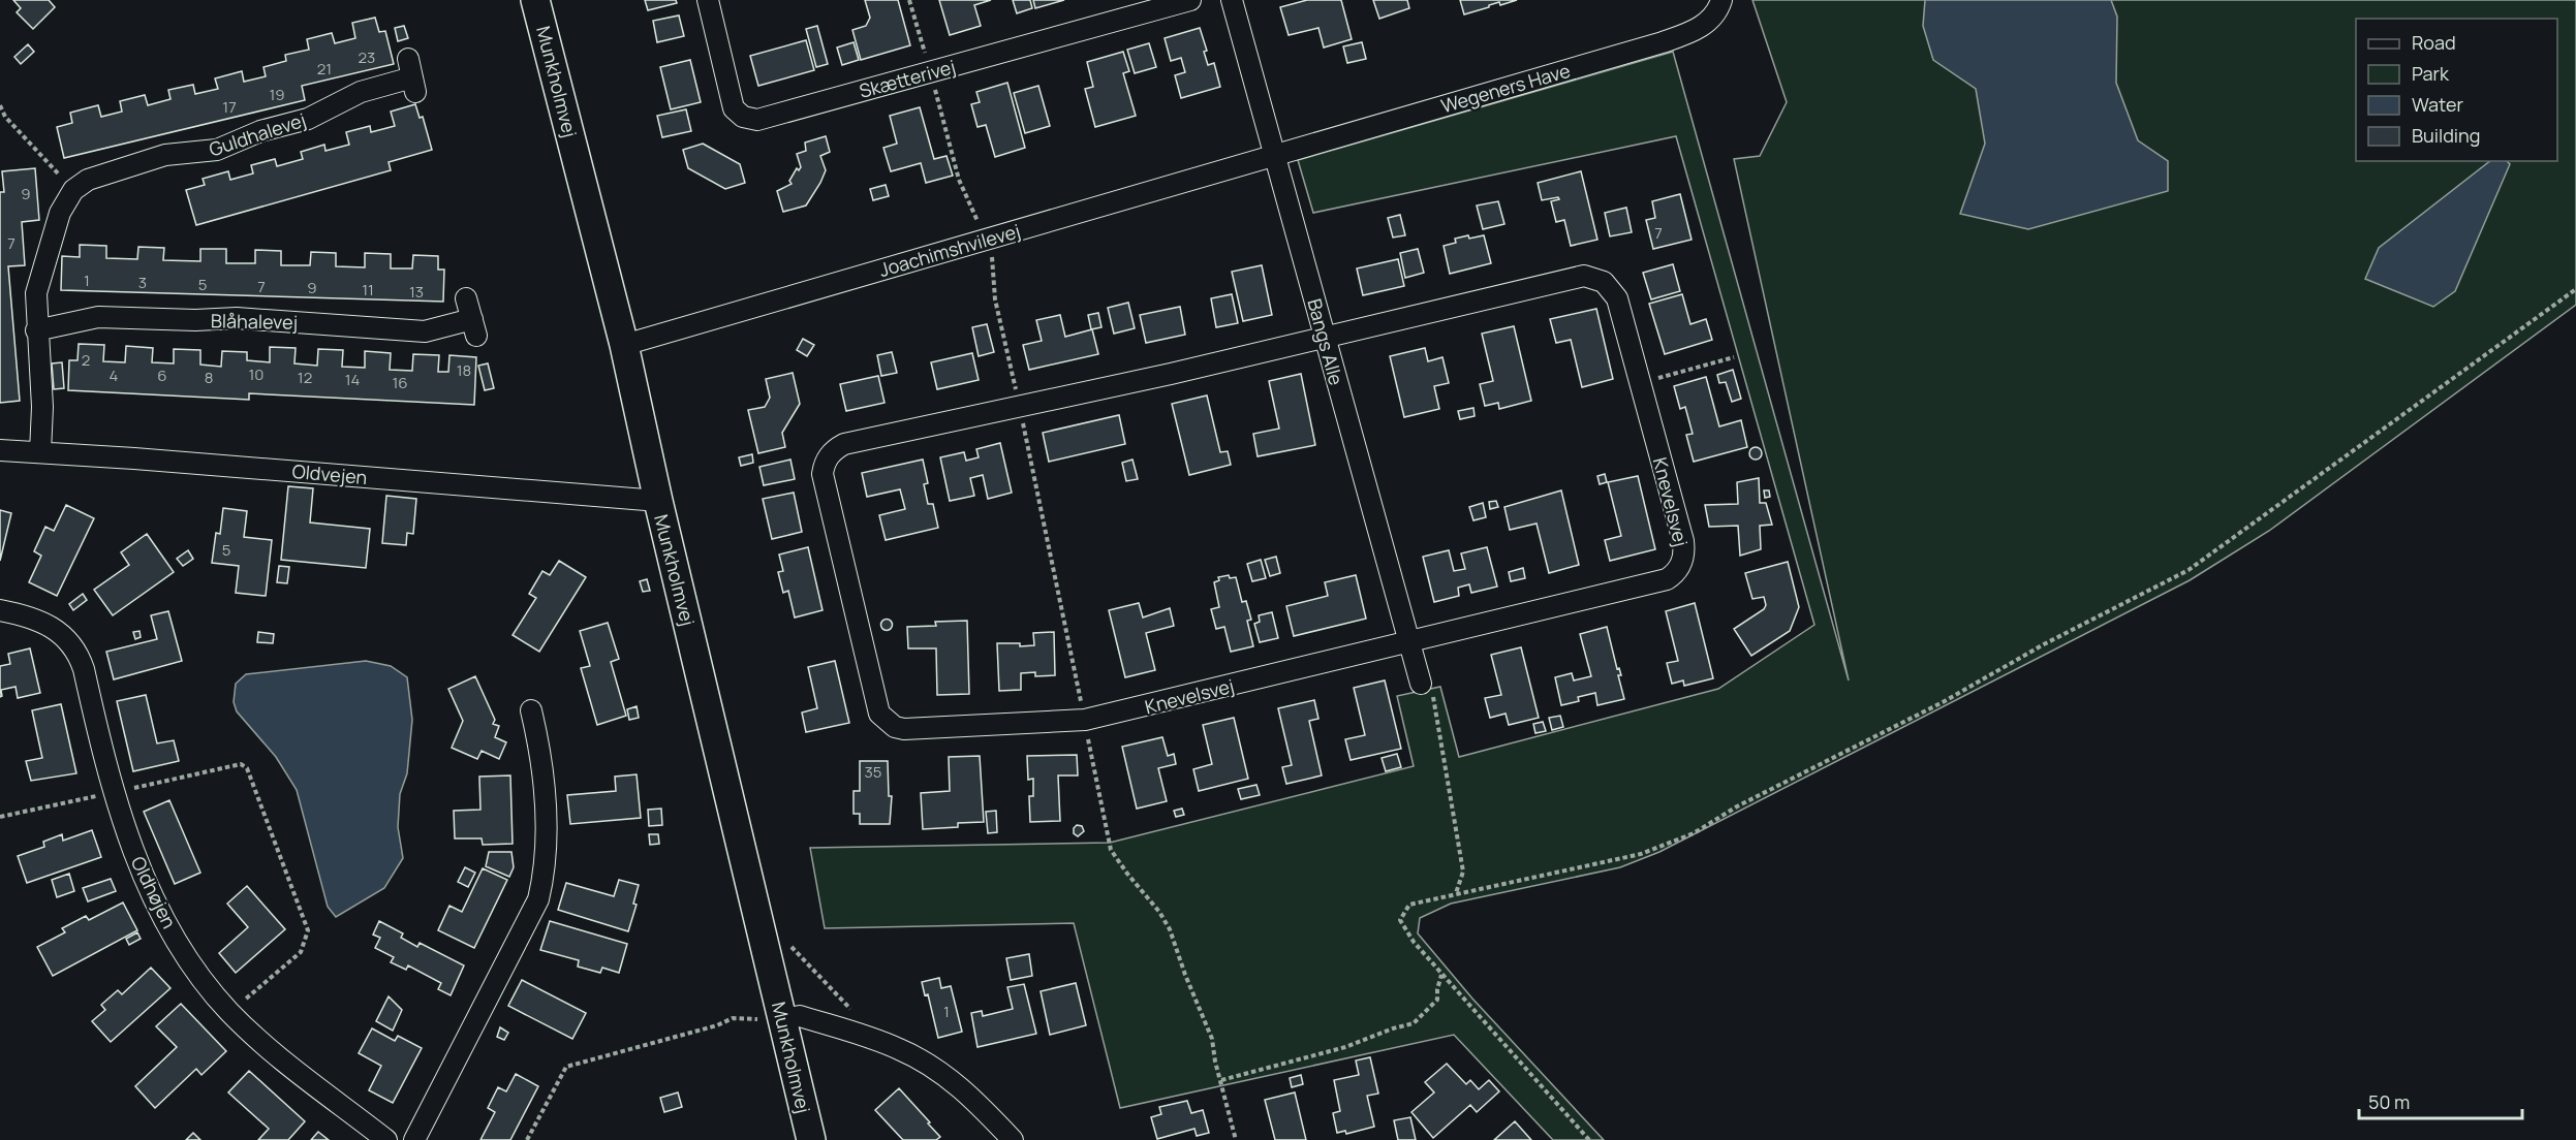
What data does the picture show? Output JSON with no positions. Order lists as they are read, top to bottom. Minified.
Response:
{"streets":{"street":["Skætterivej","Munkholmvej","Wegeners Have","Guldhalevej","Joachimshvilevej","Blåhalevej","Bangs Alle","Oldvejen","Knevelsvej","Oldhøjen"]},"crossings":[["Munkholmvej","Joachimshvilevej"],["Munkholmvej","Oldvejen"],["Wegeners Have","Joachimshvilevej"],["Wegeners Have","Bangs Alle"],["Joachimshvilevej","Bangs Alle"],["Bangs Alle","Knevelsvej"]],"house_numbers":["23","21","19","17","9","7","7","1","3","5","7","9","11","13","2","18","10","4","6","8","12","14","16","5","35","1"],"legend":["Road","Park","Water","Building"],"scale_bar":"50 m"}
